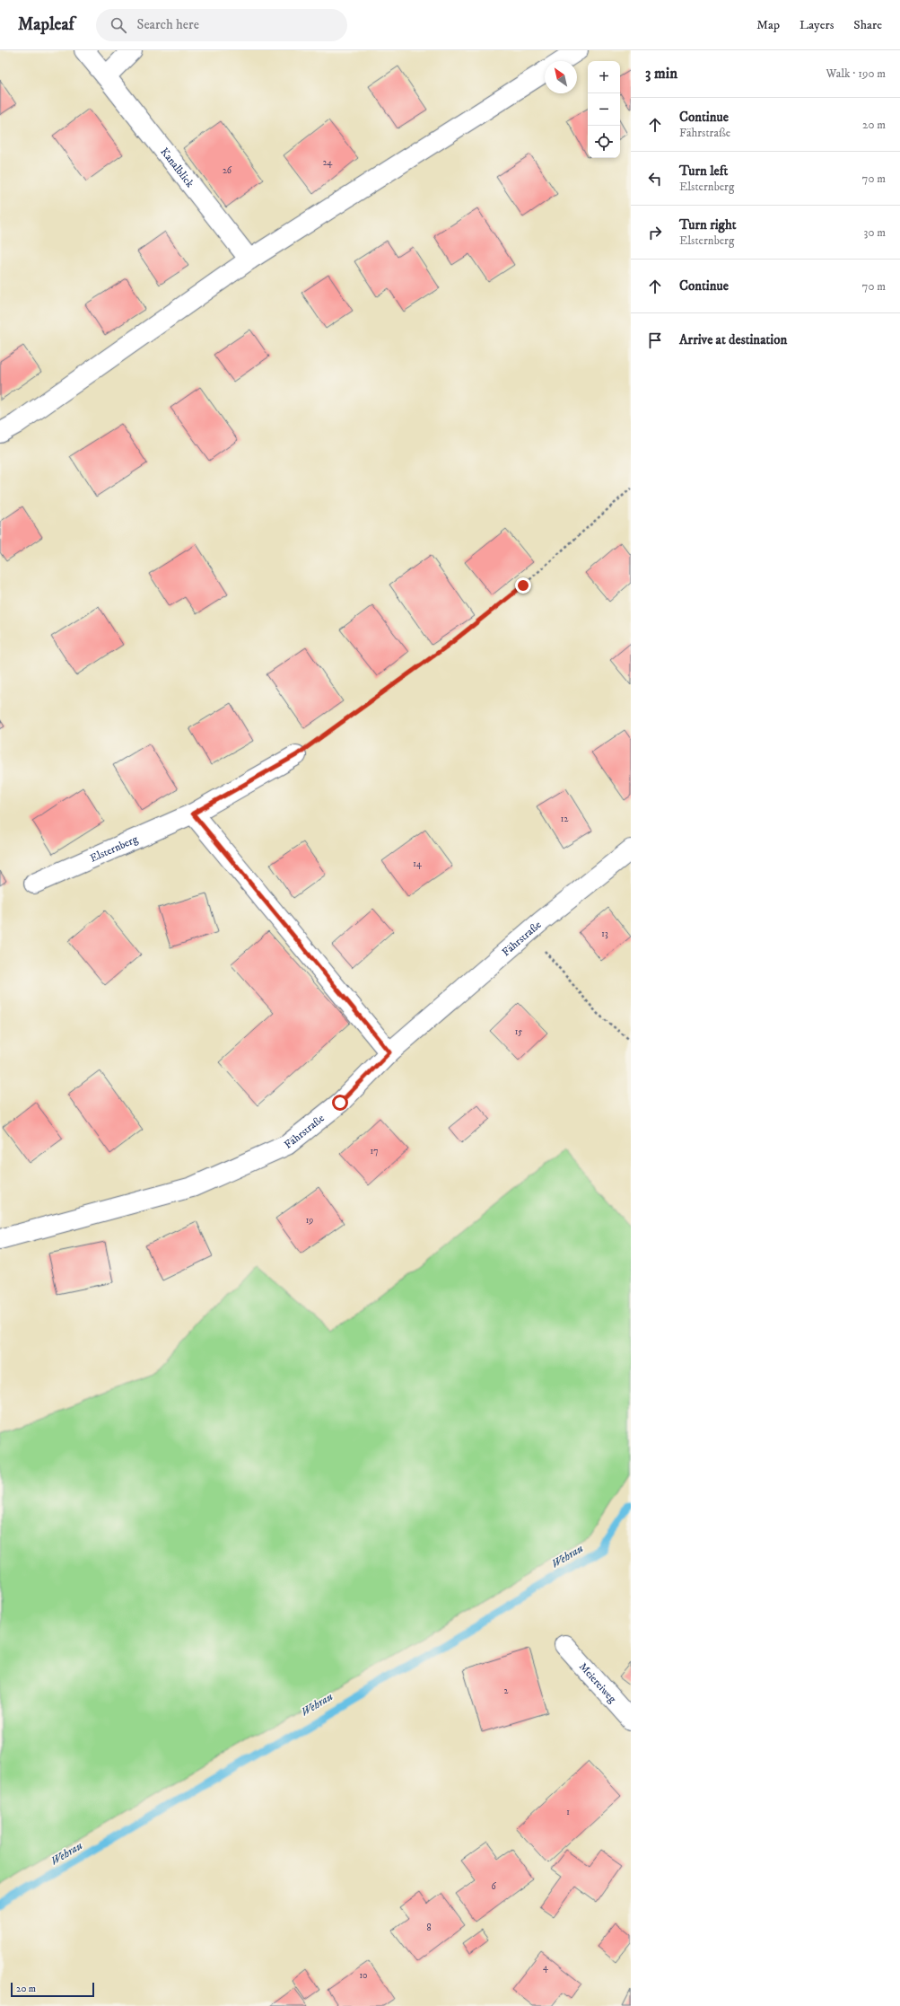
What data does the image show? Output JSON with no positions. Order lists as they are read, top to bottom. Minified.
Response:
{"streets":{"street":["Kanalblick","Elsternberg","Fährstraße","Meiereiweg"]},"water":["Wehrau"],"house_numbers":["24","26","12","14","13","15","17","19","2","1","6","8","4","10"],"scale_bar":"20 m","north":"top left","page":{"header":"Mapleaf","search":"Search here","nav":["Map","Layers","Share"],"heading":["3 min","Walk · 190 m"],"map_buttons":["+","−"],"list":[["Continue","Fährstraße","20 m"],["Turn left","Elsternberg","70 m"],["Turn right","Elsternberg","30 m"],["Continue","70 m"],"Arrive at destination"],"scale":"20 m"}}
